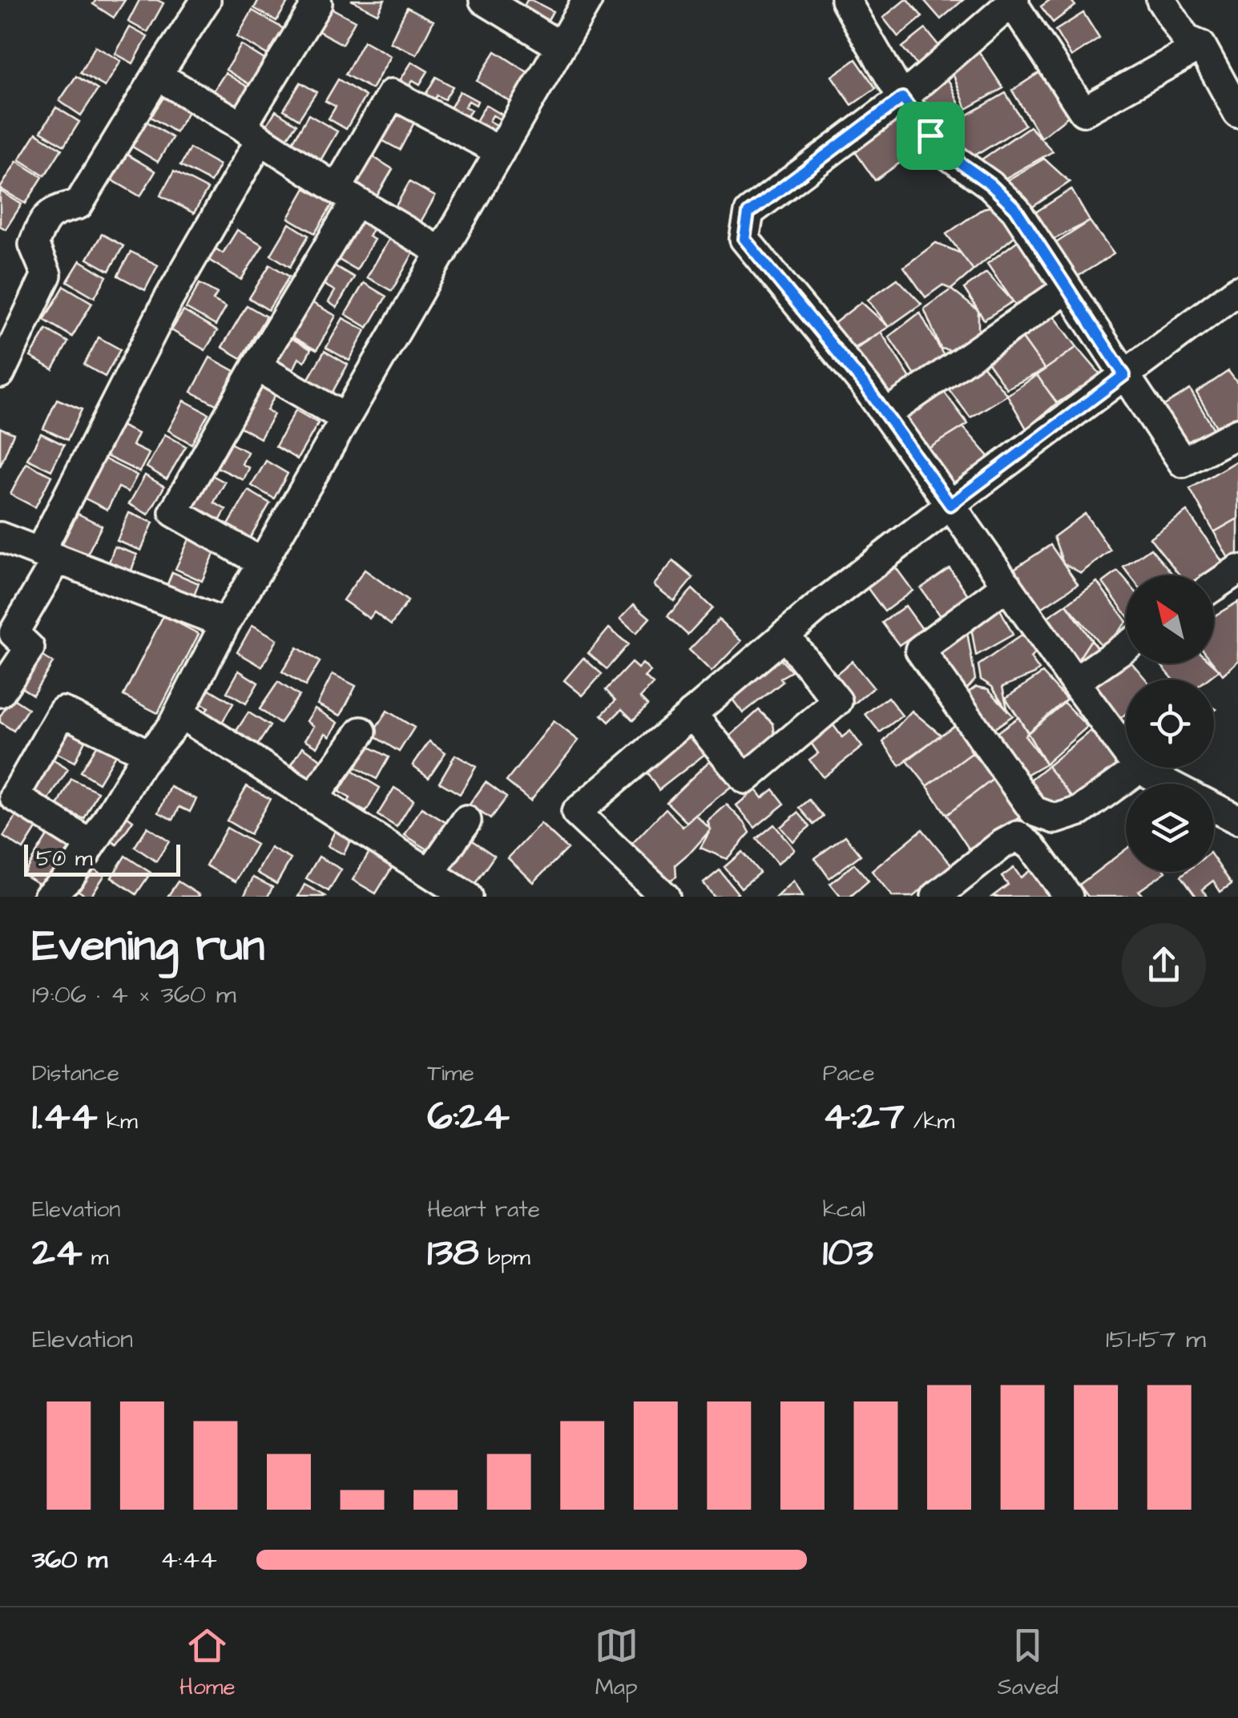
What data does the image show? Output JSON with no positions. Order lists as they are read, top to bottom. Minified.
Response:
{"scale_bar":"50 m","north":"top left","page":{"scale":"50 m","heading":["Evening run","19:06 · 4 × 360 m"],"stats":[["Distance","1.44 km"],["Time","6:24"],["Pace","4:27 /km"],["Elevation","24 m"],["Heart rate","138 bpm"],["kcal","103"]],"chart":["Elevation","151–157 m"],"list":[{"name":"360 m","note":"4:44"}],"tabs":["Home","Map","Saved"]}}
